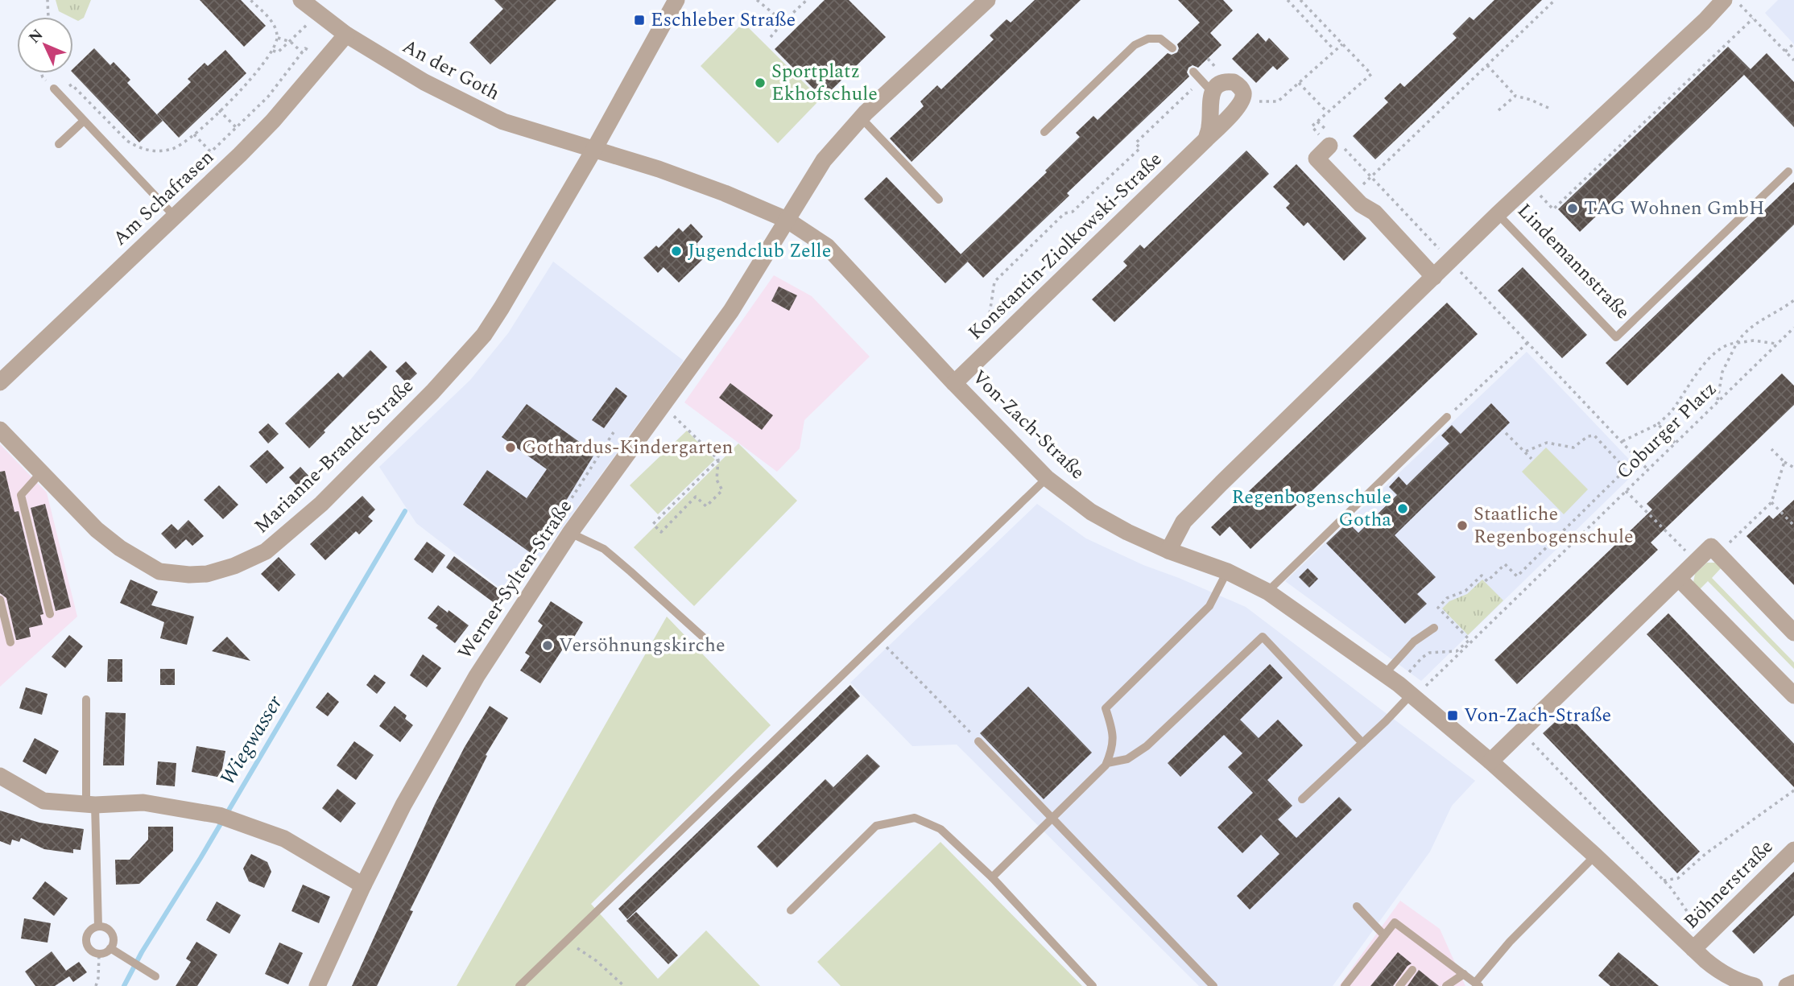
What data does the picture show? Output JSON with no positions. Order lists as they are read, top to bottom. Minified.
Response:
{"streets":{"street":["An der Goth","Am Schafrasen","Konstantin-Ziolkowski-Straße","Lindemannstraße","Von-Zach-Straße","Marianne-Brandt-Straße","Werner-Sylten-Straße","Böhnerstraße"],"path":["Coburger Platz"]},"crossings":[["An der Goth","Am Schafrasen"],["An der Goth","Von-Zach-Straße"],["An der Goth","Marianne-Brandt-Straße"],["Konstantin-Ziolkowski-Straße","Von-Zach-Straße"],["Lindemannstraße","Von-Zach-Straße"],["Von-Zach-Straße","Coburger Platz"],["Von-Zach-Straße","Marianne-Brandt-Straße"],["Von-Zach-Straße","Werner-Sylten-Straße"],["Von-Zach-Straße","Böhnerstraße"]],"water":["Wiegwasser"],"places":{"transit":["Eschleber Straße","Von-Zach-Straße"],"other":["Sportplatz Ekhofschule","TAG Wohnen GmbH","Jugendclub Zelle","Gothardus-Kindergarten","Regenbogenschule Gotha","Staatliche Regenbogenschule","Versöhnungskirche"]},"north":"top left"}
